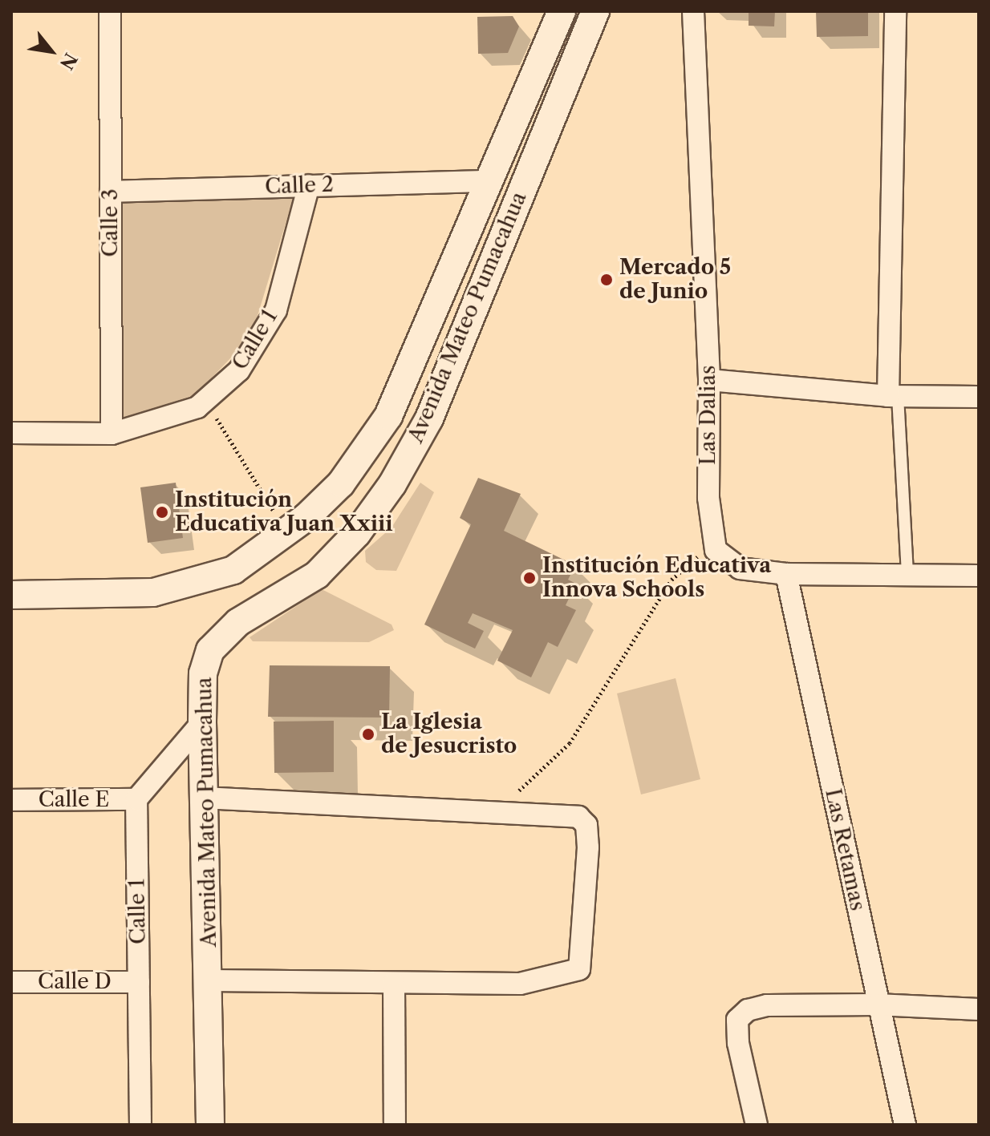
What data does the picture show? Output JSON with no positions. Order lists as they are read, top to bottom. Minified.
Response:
{"streets":{"street":["Calle 2","Calle 3","Avenida Mateo Pumacahua","Calle 1","Las Dalias","Calle E","Las Retamas","Calle D"]},"crossings":[["Calle 2","Calle 3"],["Calle 2","Avenida Mateo Pumacahua"],["Calle 2","Calle 1"],["Calle 3","Calle 1"],["Calle 1","Calle E"],["Calle 1","Calle D"]],"places":["Mercado 5 de Junio","Institución Educativa Juan Xxiii","Institución Educativa Innova Schools","La Iglesia de Jesucristo"],"north":"bottom right"}
